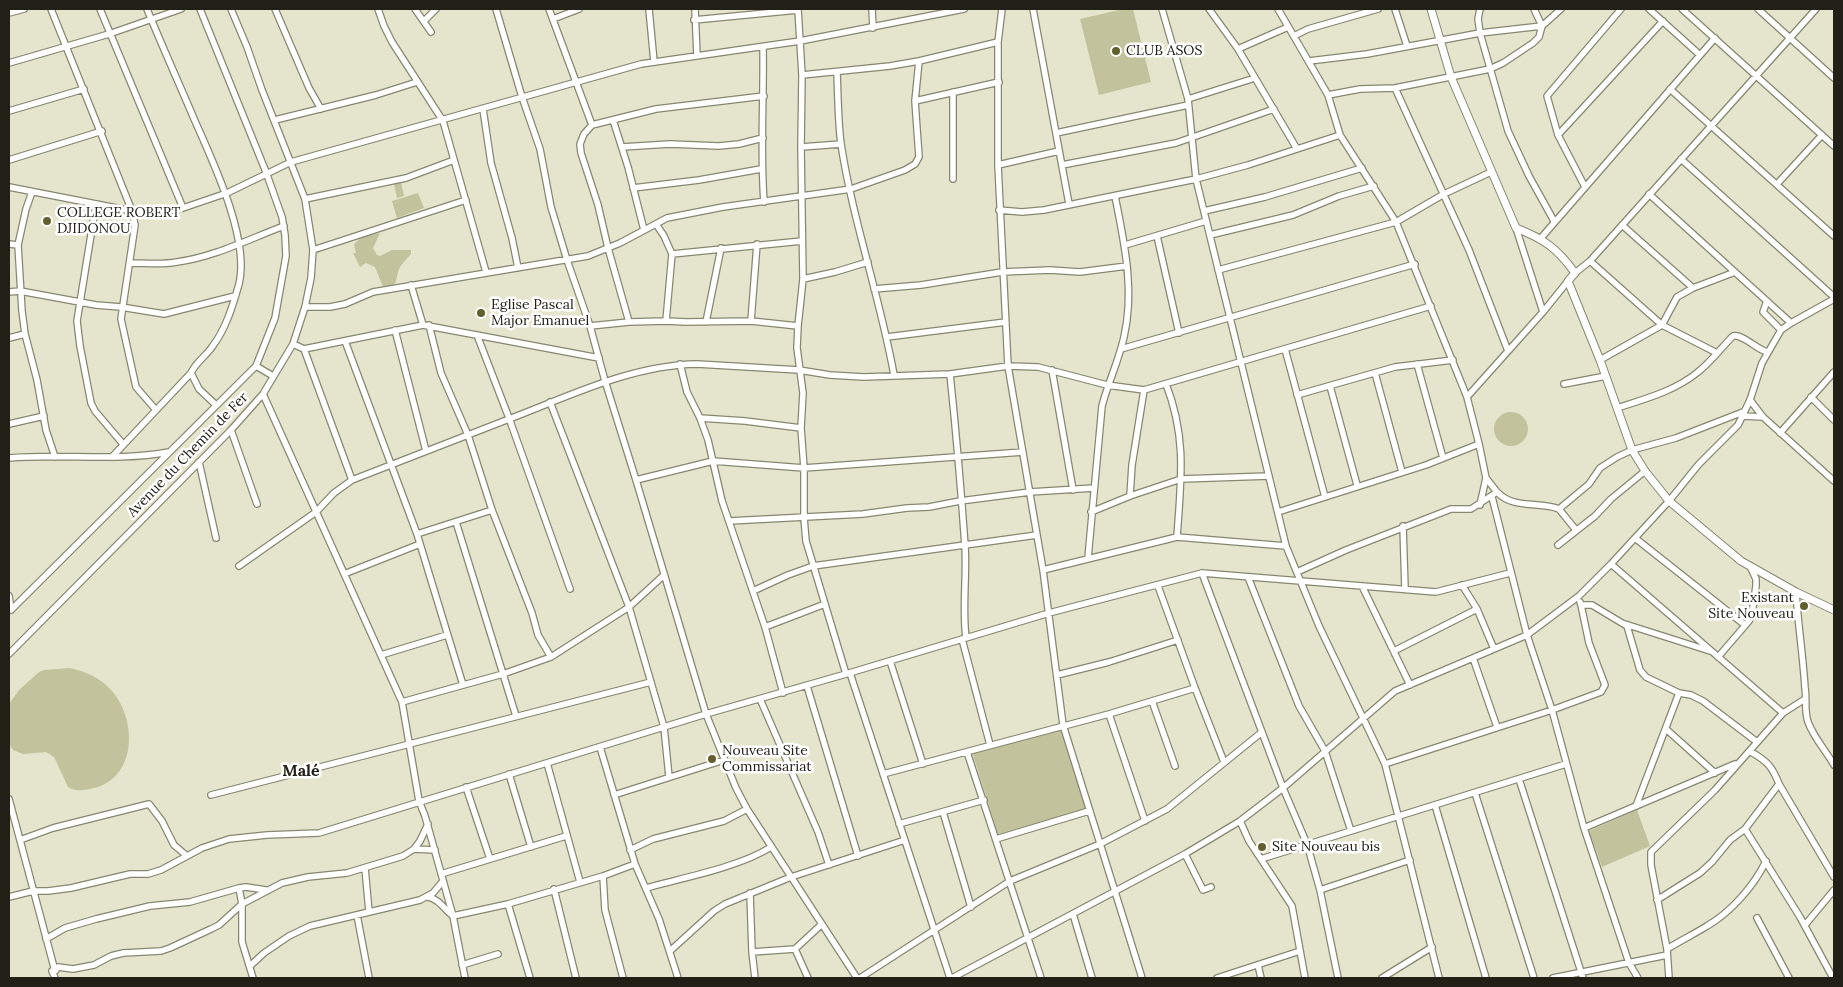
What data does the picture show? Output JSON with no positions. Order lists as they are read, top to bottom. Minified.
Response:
{"streets":{"street":["Avenue du Chemin de Fer"]},"districts":["Malé"],"places":["CLUB ASOS","COLLEGE ROBERT DJIDONOU","Eglise Pascal Major Emanuel","Existant Site Nouveau","Nouveau Site Commissariat","Site Nouveau bis"]}
